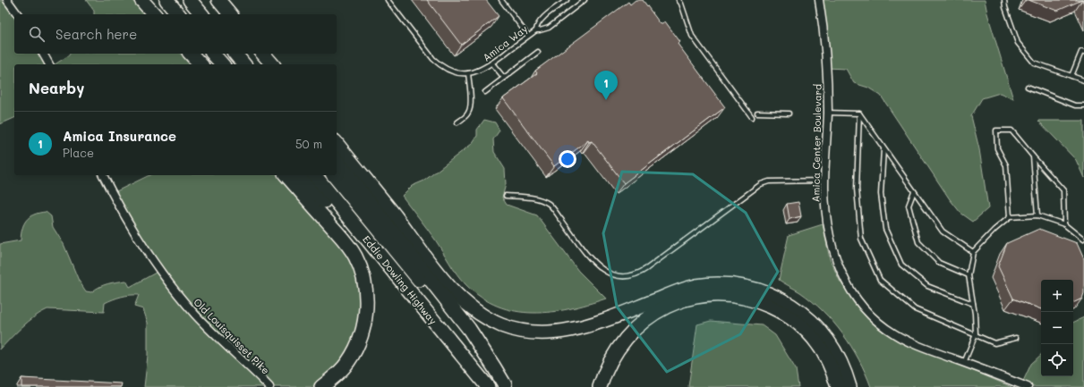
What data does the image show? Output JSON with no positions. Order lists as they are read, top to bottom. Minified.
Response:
{"streets":{"highway":["Eddie Dowling Highway"],"street":["Amica Center Boulevard","Old Louisquisset Pike"],"lane":["Amica Way"]},"page":{"search":"Search here","heading":"Nearby","pins":"1","list":[{"mark":"1","name":"Amica Insurance","note":"Place","value":"50 m"}],"map_buttons":["+","−"]}}
